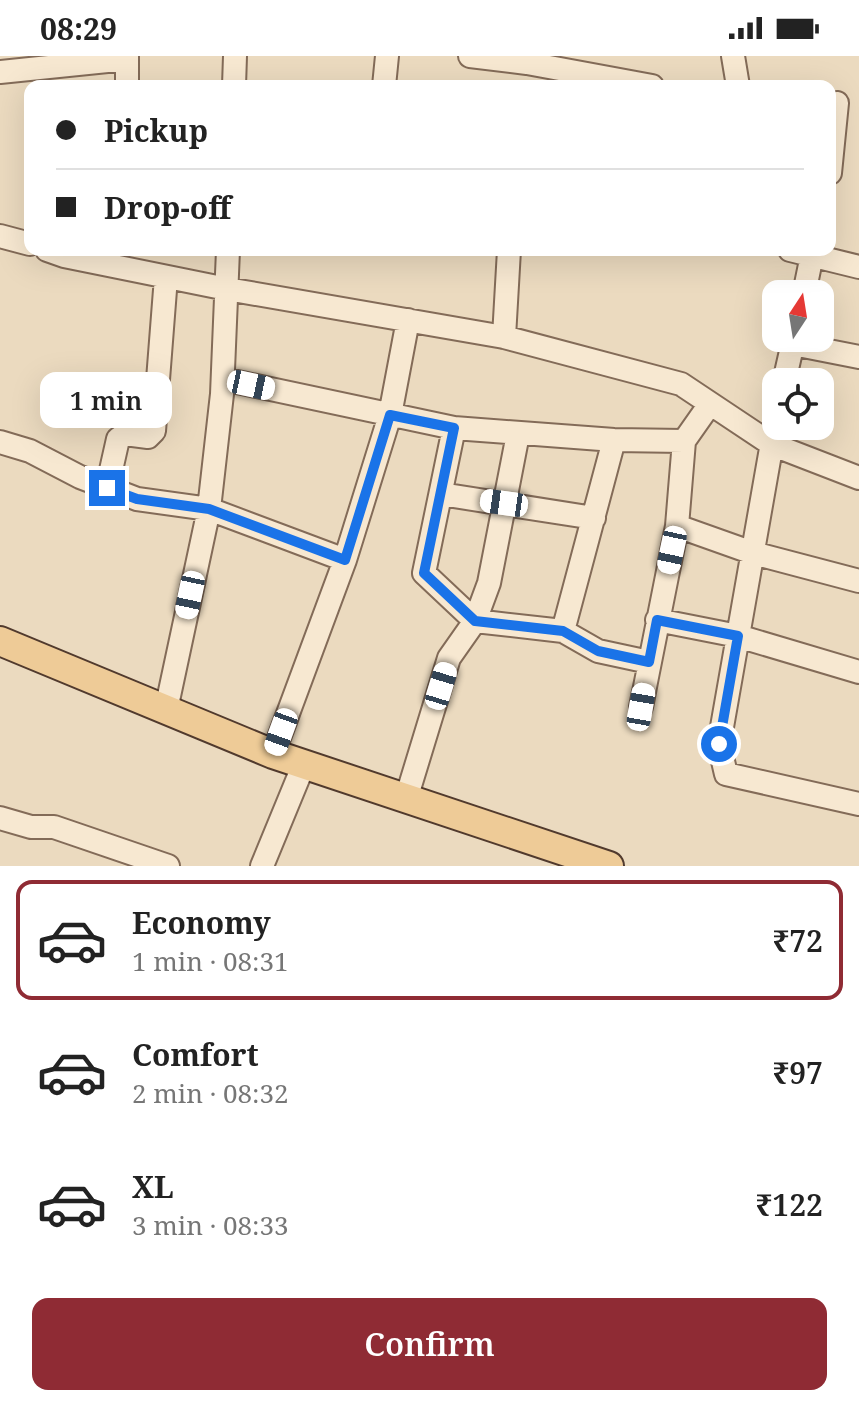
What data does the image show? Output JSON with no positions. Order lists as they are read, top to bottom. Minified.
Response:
{"north":"top","page":{"status":"08:29","banner":["Pickup","Drop-off"],"bubble":"1 min","list":[{"name":"Economy","note":"1 min · 08:31","value":"₹72"},{"name":"Comfort","note":"2 min · 08:32","value":"₹97"},{"name":"XL","note":"3 min · 08:33","value":"₹122"}],"buttons":"Confirm"}}
